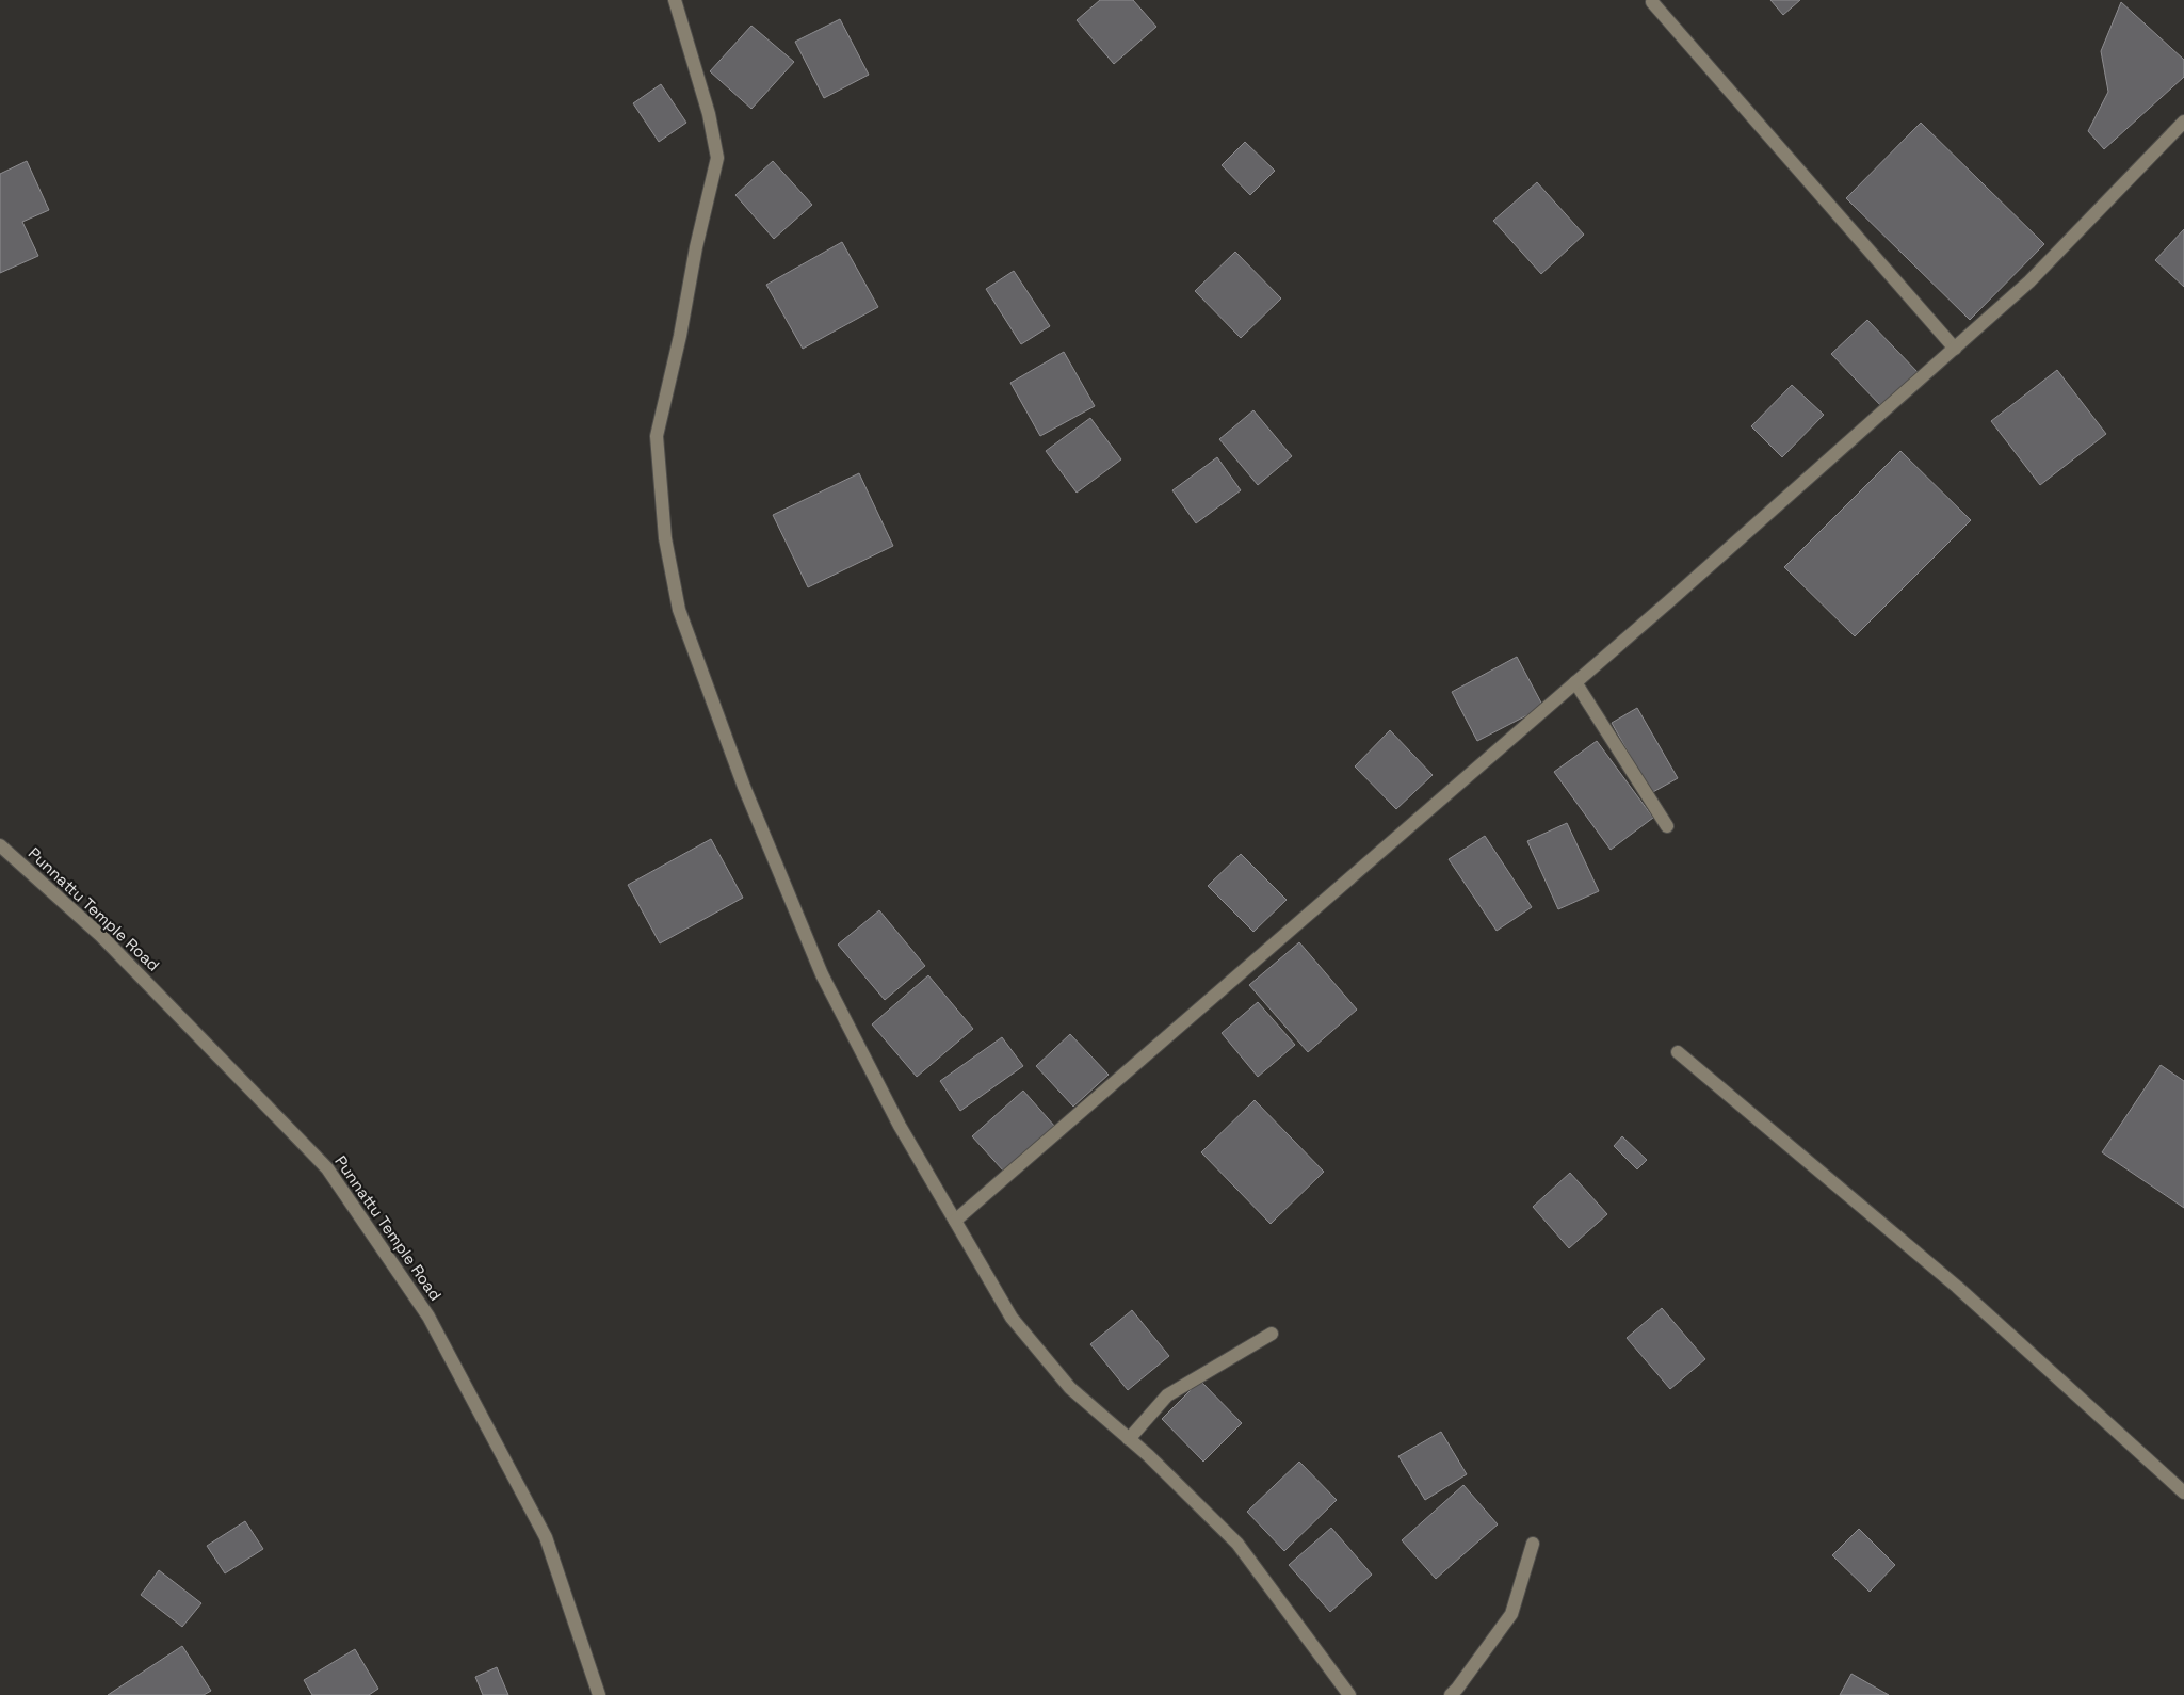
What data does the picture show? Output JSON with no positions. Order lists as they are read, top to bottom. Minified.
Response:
{"streets":{"street":["Punnattu Temple Road"]}}
